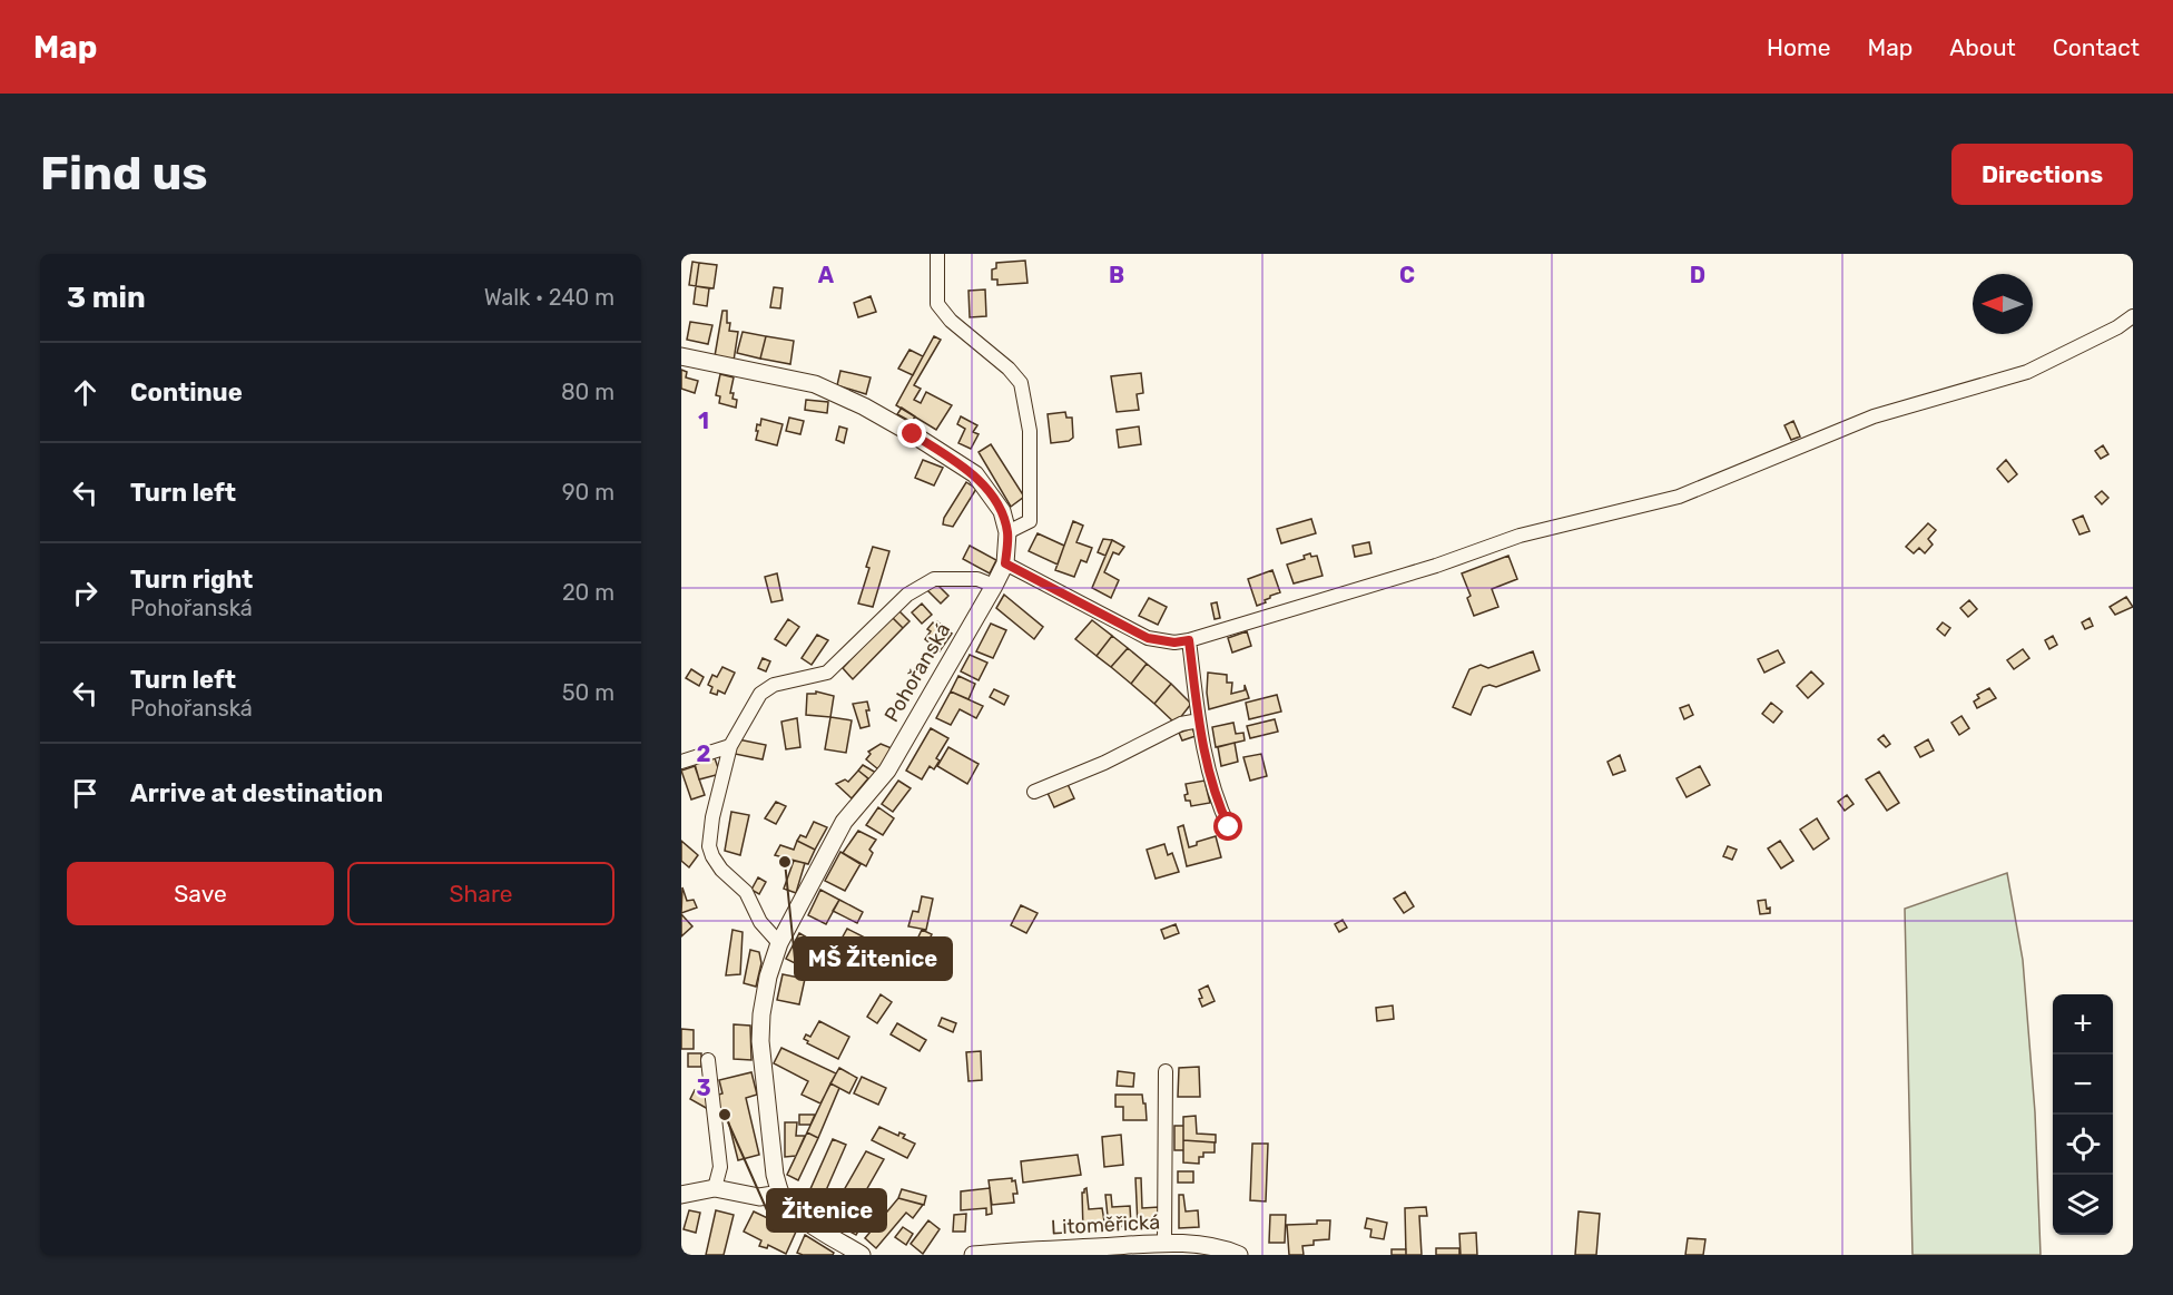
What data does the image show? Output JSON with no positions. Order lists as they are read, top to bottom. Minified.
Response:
{"streets":{"street":["Pohořanská","Litoměřická"]},"places":["MŠ Žitenice","Žitenice"],"north":"left","page":{"header":"Map","nav":["Home","Map","About","Contact"],"buttons":["Directions",["Save","Share"]],"title":"Find us","heading":["3 min","Walk · 240 m"],"list":[["Continue","80 m"],["Turn left","90 m"],["Turn right","Pohořanská","20 m"],["Turn left","Pohořanská","50 m"],"Arrive at destination"],"map_buttons":["+","−"]},"grid":{"columns":["A","B","C","D"],"rows":["1","2","3"]}}
